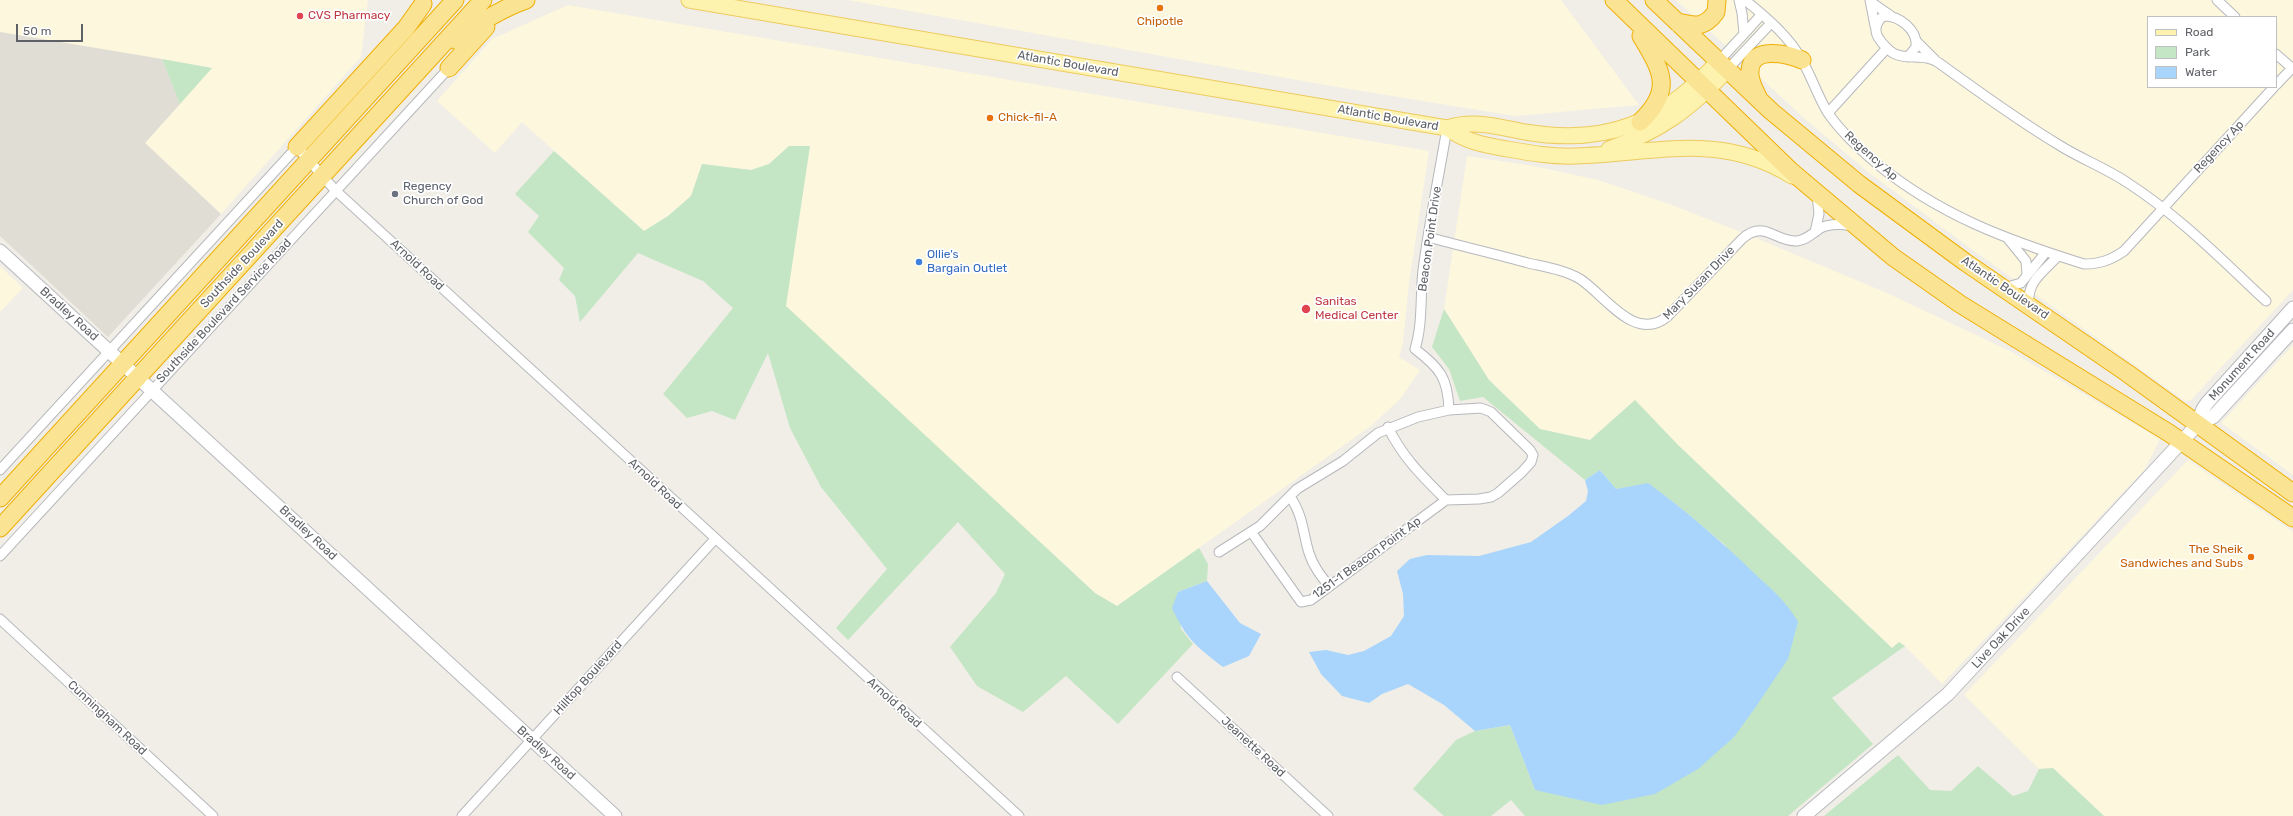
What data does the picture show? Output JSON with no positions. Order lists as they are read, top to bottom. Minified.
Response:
{"streets":{"highway":["Atlantic Boulevard","Southside Boulevard"],"main road":["Bradley Road","Monument Road","Live Oak Drive"],"street":["Regency Ap","Beacon Point Drive","Arnold Road","Mary Susan Drive","Southside Boulevard Service Road","1251-1 Beacon Point Ap","Hilltop Boulevard","Cunningham Road","Jeanette Road"]},"crossings":[["Atlantic Boulevard","Beacon Point Drive"],["Atlantic Boulevard","Mary Susan Drive"],["Atlantic Boulevard","Monument Road"],["Atlantic Boulevard","Live Oak Drive"],["Beacon Point Drive","Mary Susan Drive"],["Southside Boulevard","Arnold Road"],["Southside Boulevard","Bradley Road"],["Arnold Road","Southside Boulevard Service Road"],["Arnold Road","Hilltop Boulevard"],["Southside Boulevard Service Road","Bradley Road"],["Bradley Road","Hilltop Boulevard"],["Monument Road","Live Oak Drive"]],"places":["Chipotle","CVS Pharmacy","Chick-fil-A","Regency Church of God","Ollie's Bargain Outlet","Sanitas Medical Center","The Sheik Sandwiches and Subs"],"legend":["Road","Park","Water"],"scale_bar":"50 m"}
